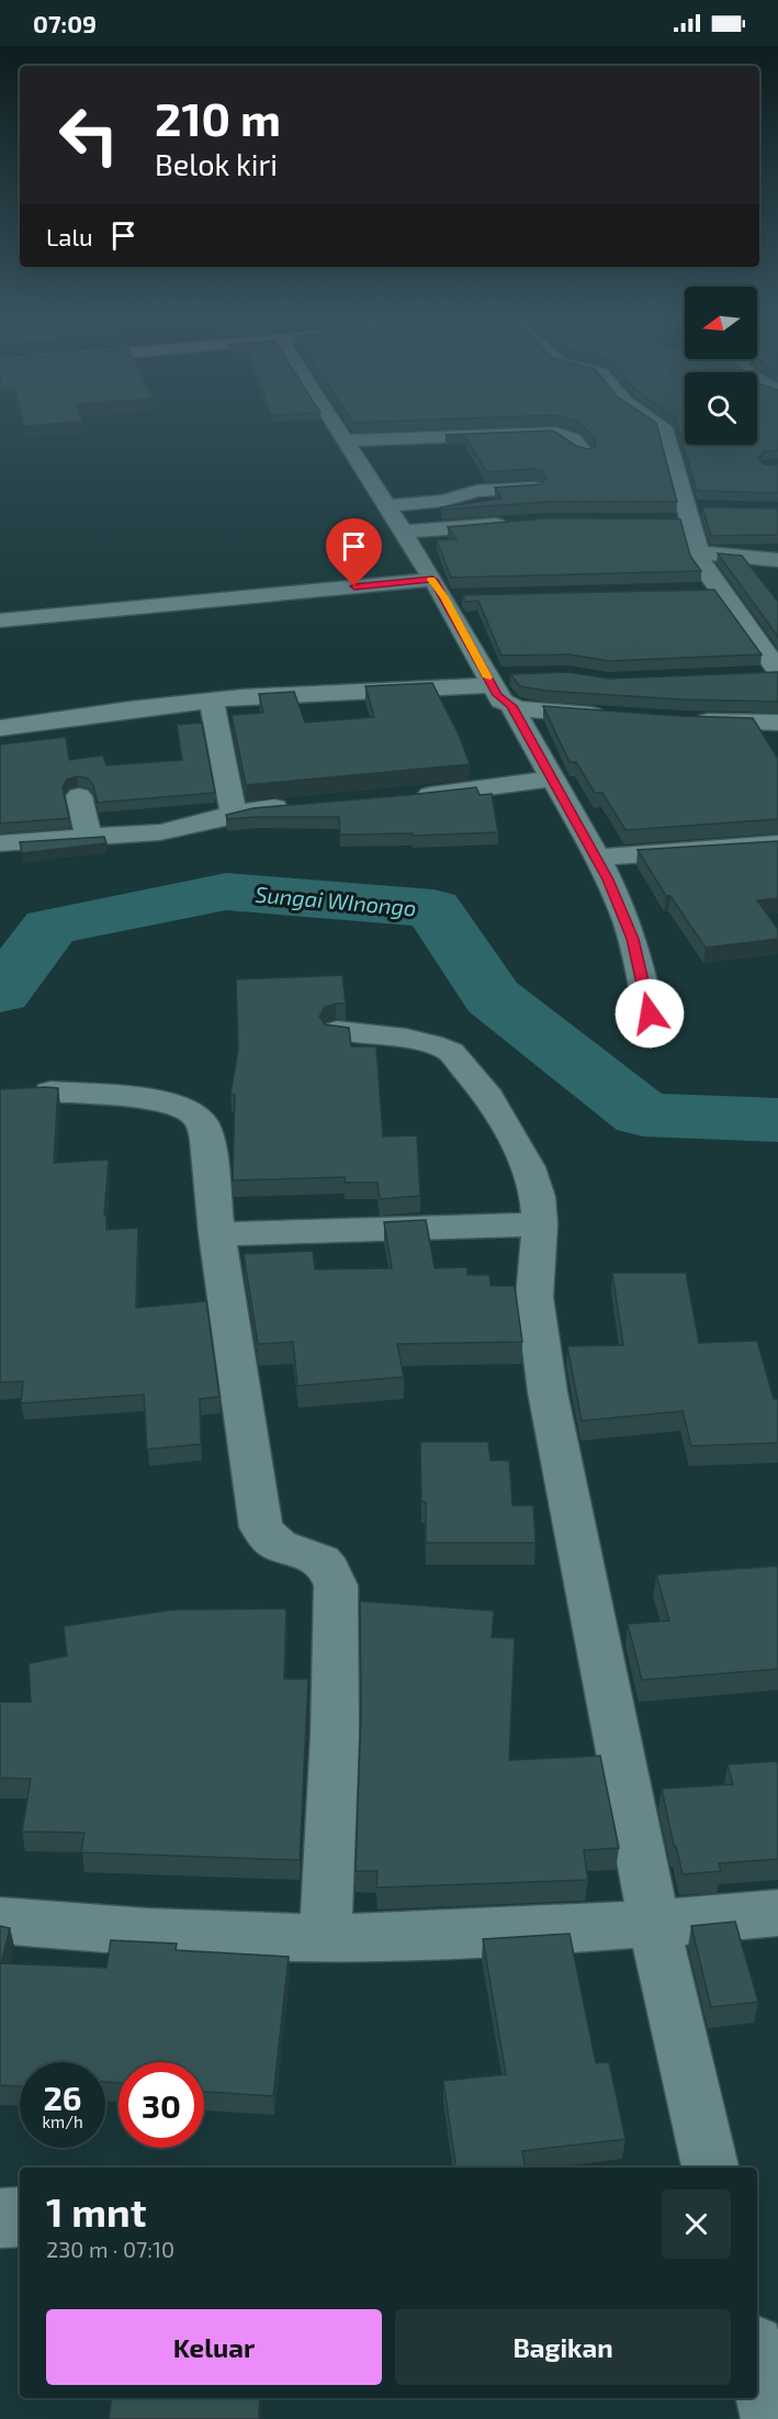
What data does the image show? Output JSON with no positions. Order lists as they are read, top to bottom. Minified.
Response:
{"water":["Sungai WInongo"],"north":"left","page":{"status":"07:09","turn":["210 m","Belok kiri"],"then":"Lalu","speed":"26 km/h","limit":"30","heading":["1 mnt","230 m · 07:10"],"buttons":["Keluar","Bagikan"]}}
